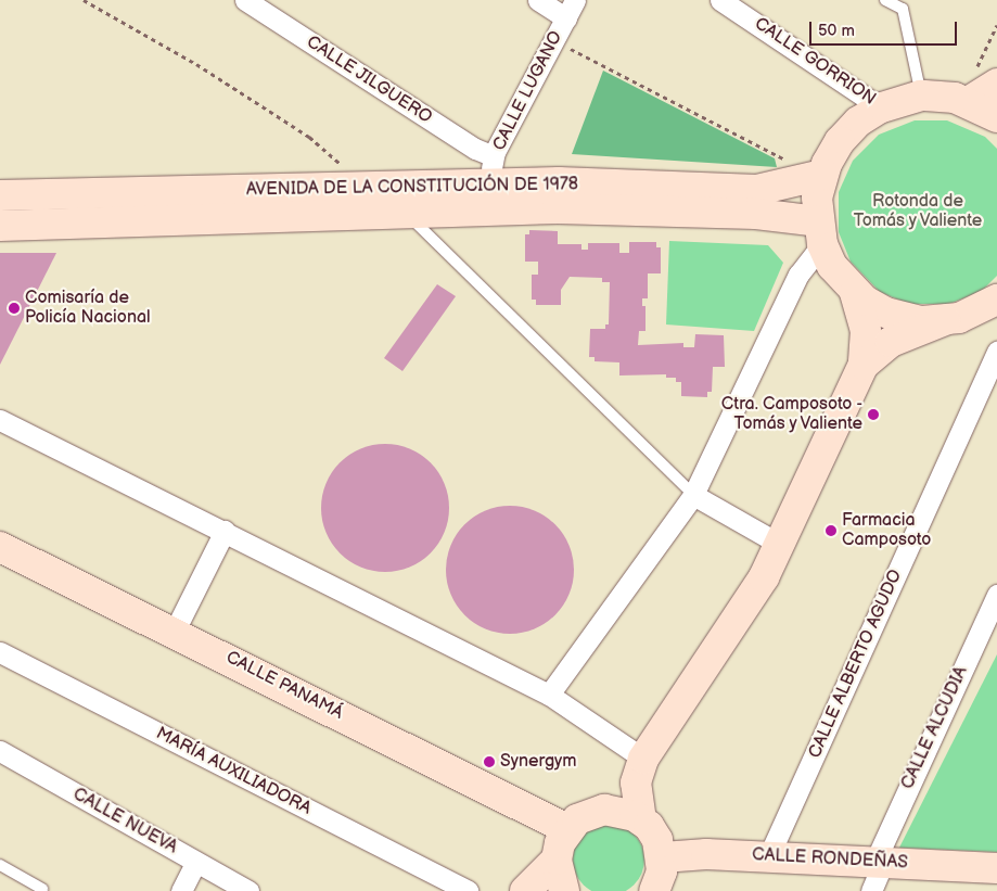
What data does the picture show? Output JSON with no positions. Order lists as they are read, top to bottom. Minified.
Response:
{"streets":{"street":["CALLE GORRION","CALLE JILGUERO","CALLE LUGANO","AVENIDA DE LA CONSTITUCIÓN DE 1978","CALLE ALBERTO AGUDO","CALLE PANAMÁ","CALLE ALCUDIA","MARÍA AUXILIADORA","CALLE NUEVA","CALLE RONDEÑAS"]},"crossings":[["CALLE JILGUERO","CALLE LUGANO"],["CALLE JILGUERO","AVENIDA DE LA CONSTITUCIÓN DE 1978"],["CALLE LUGANO","AVENIDA DE LA CONSTITUCIÓN DE 1978"],["CALLE ALBERTO AGUDO","CALLE RONDEÑAS"],["CALLE ALCUDIA","CALLE RONDEÑAS"]],"parks":["Rotonda de Tomás y Valiente"],"places":["Comisaría de Policía Nacional","Ctra. Camposoto - Tomás y Valiente","Farmacia Camposoto","Synergym"],"scale_bar":"50 m"}
